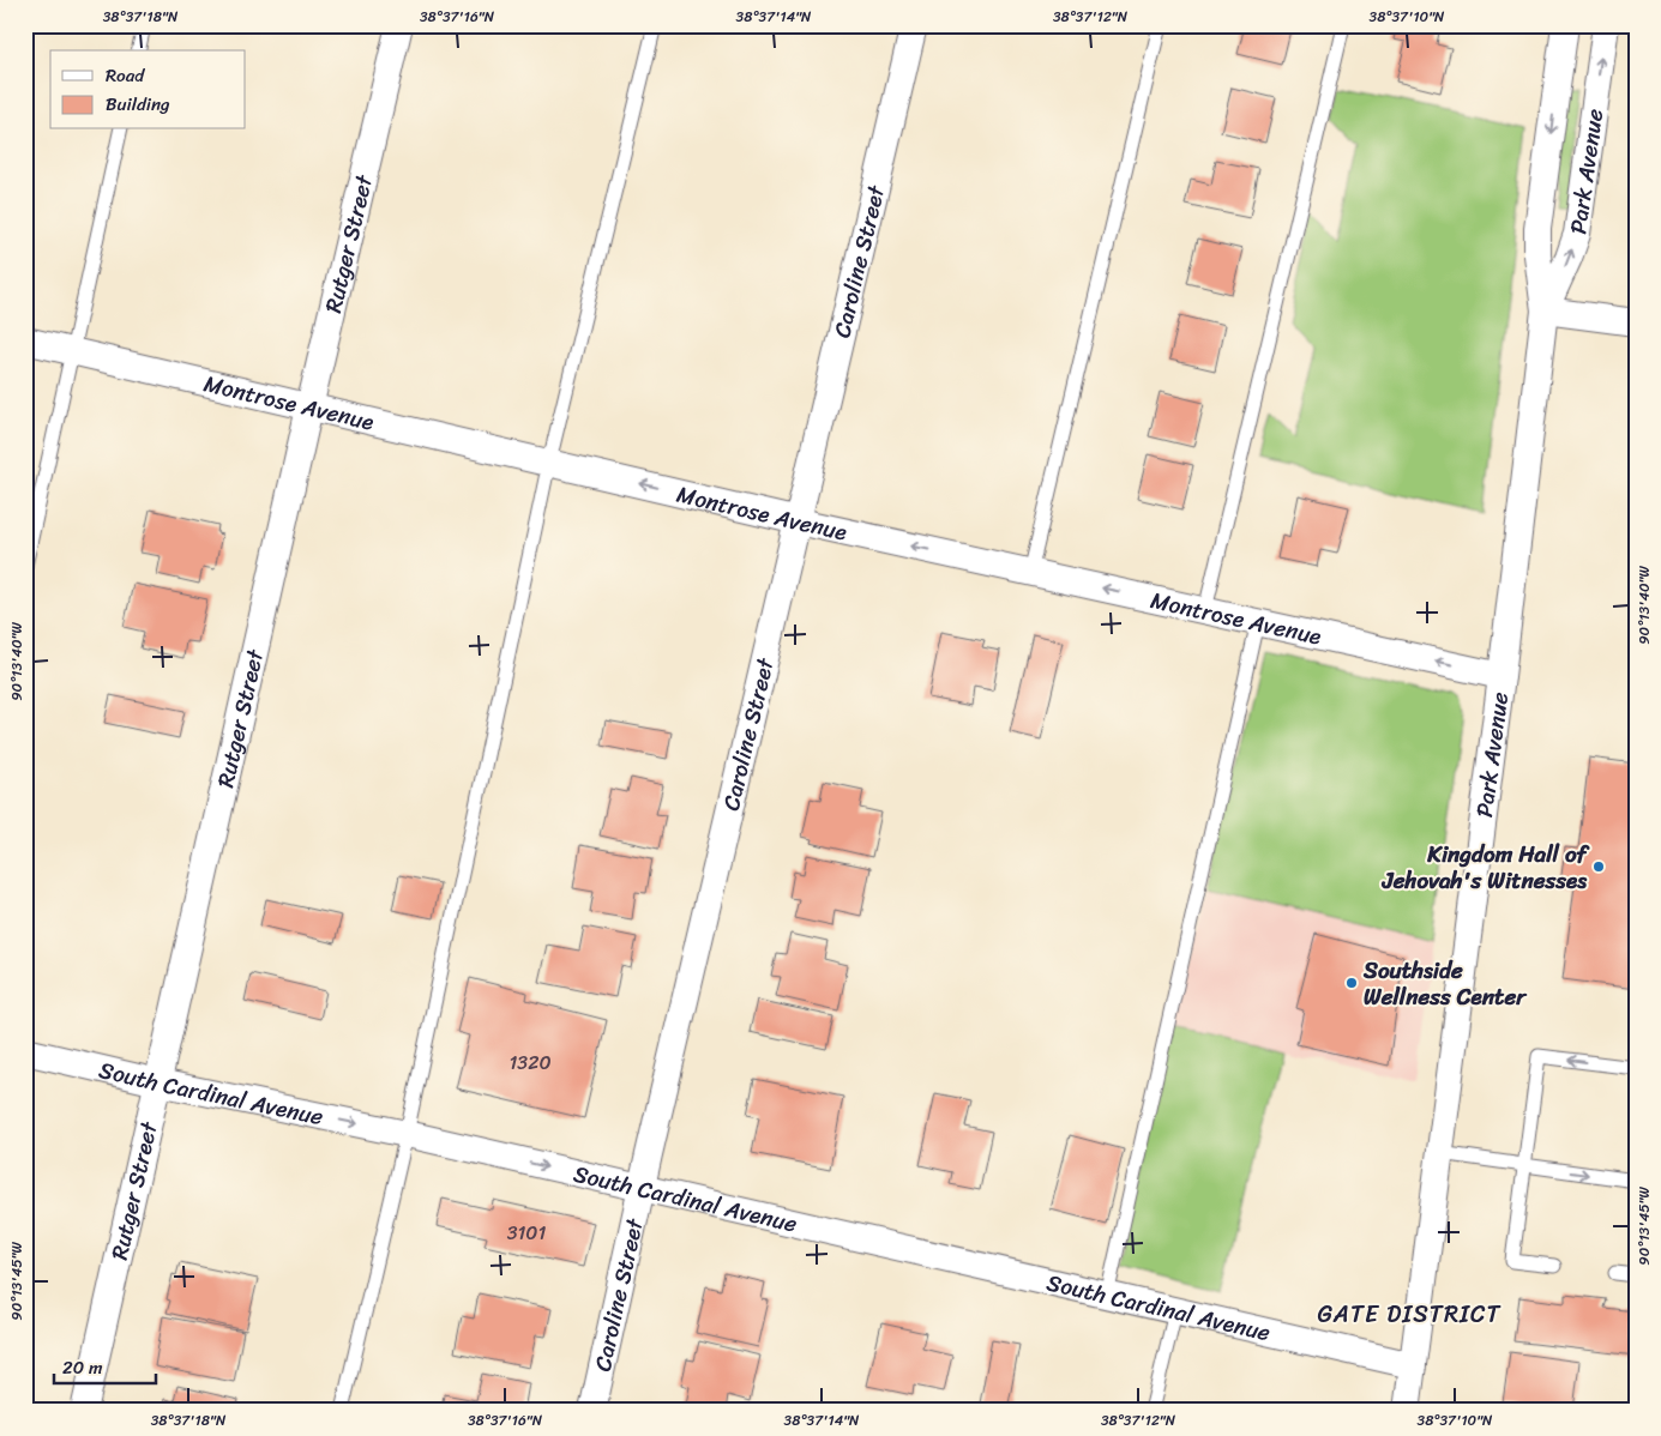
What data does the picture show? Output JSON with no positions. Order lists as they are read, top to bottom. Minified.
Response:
{"streets":{"street":["Park Avenue","Rutger Street","Caroline Street","Montrose Avenue","South Cardinal Avenue"]},"crossings":[["Park Avenue","Montrose Avenue"],["Park Avenue","South Cardinal Avenue"],["Rutger Street","Montrose Avenue"],["Rutger Street","South Cardinal Avenue"],["Caroline Street","Montrose Avenue"],["Caroline Street","South Cardinal Avenue"]],"one_way":["Montrose Avenue"],"districts":["GATE DISTRICT"],"places":["Kingdom Hall of Jehovah's Witnesses","Southside Wellness Center"],"house_numbers":["1320","3101"],"legend":["Road","Building"],"scale_bar":"20 m","coordinates":["38°37'18\"N","38°37'16\"N","38°37'14\"N","38°37'12\"N","38°37'10\"N","90°13'40\"W","90°13'45\"W"]}
